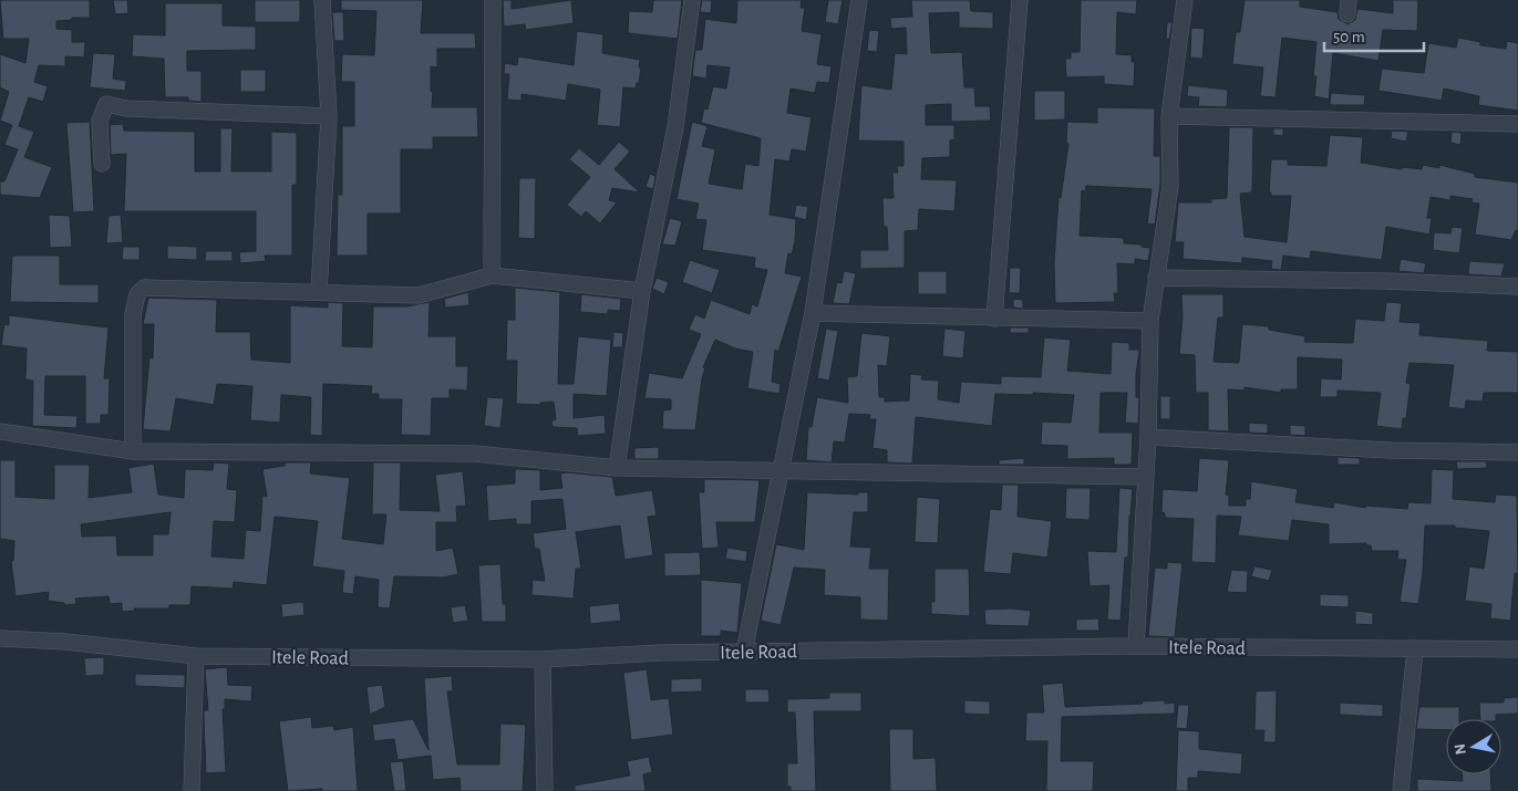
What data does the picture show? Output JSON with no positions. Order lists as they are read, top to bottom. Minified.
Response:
{"streets":{"street":["Itele Road"]},"scale_bar":"50 m","north":"left"}
